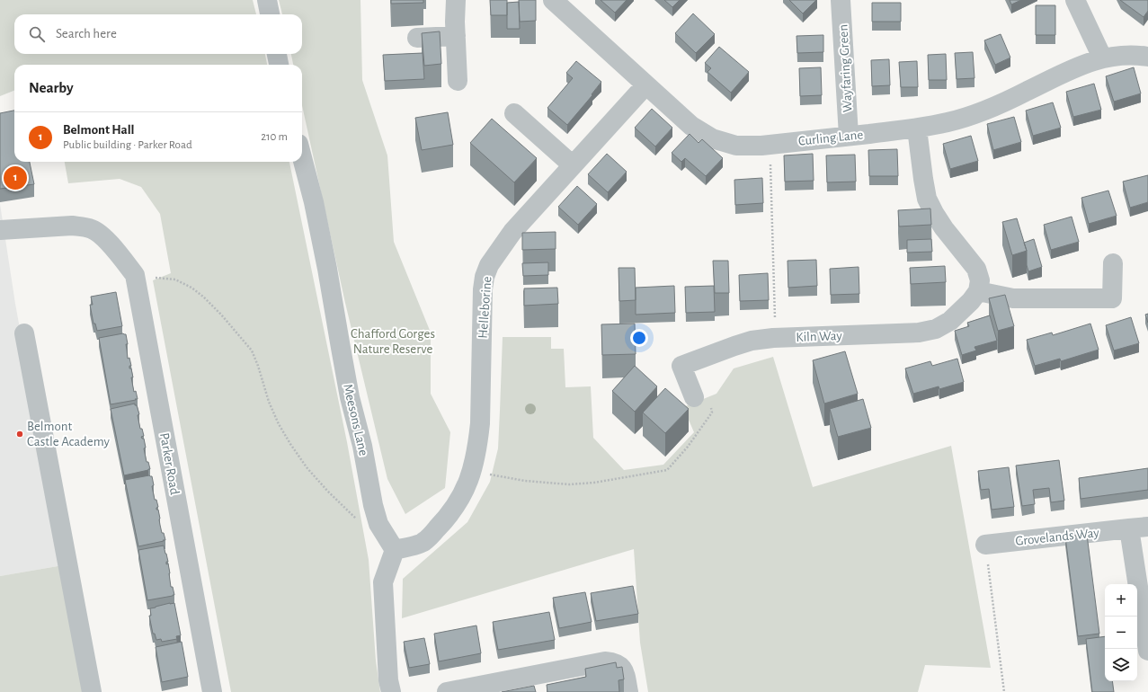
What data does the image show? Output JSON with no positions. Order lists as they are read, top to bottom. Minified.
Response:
{"streets":{"street":["Wayfaring Green","Curling Lane","Helleborine","Kiln Way","Meesons Lane","Parker Road","Grovelands Way"]},"crossings":[["Wayfaring Green","Curling Lane"],["Curling Lane","Helleborine"],["Helleborine","Meesons Lane"]],"parks":["Chafford Gorges Nature Reserve"],"places":["Belmont Castle Academy"],"page":{"search":"Search here","heading":"Nearby","list":[{"mark":"1","name":"Belmont Hall","note":"Public building · Parker Road","value":"210 m"}],"pins":"1","map_buttons":["+","−"]}}
